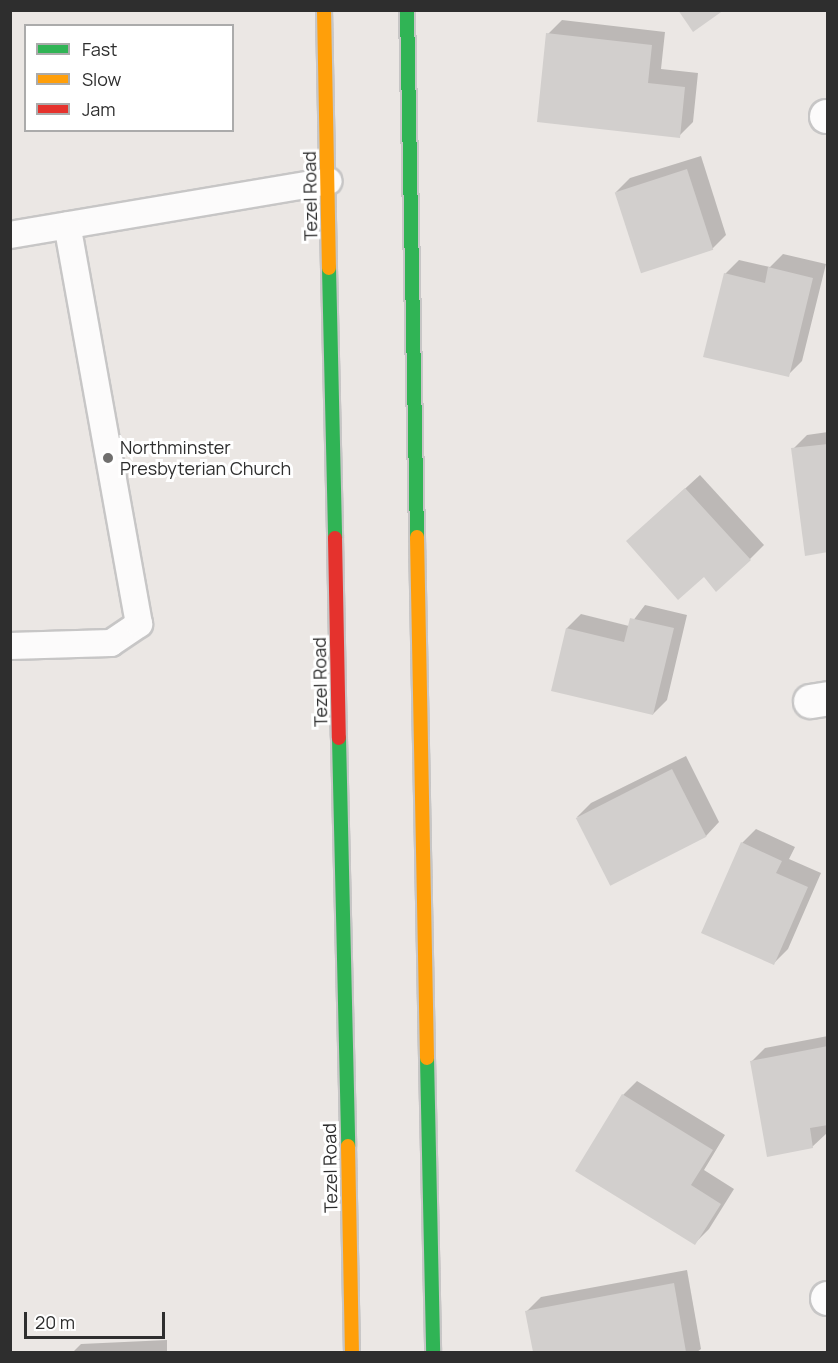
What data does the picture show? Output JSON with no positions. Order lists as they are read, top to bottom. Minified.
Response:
{"streets":{"main road":["Tezel Road"]},"places":["Northminster Presbyterian Church"],"legend":["Fast","Slow","Jam"],"scale_bar":"20 m"}
